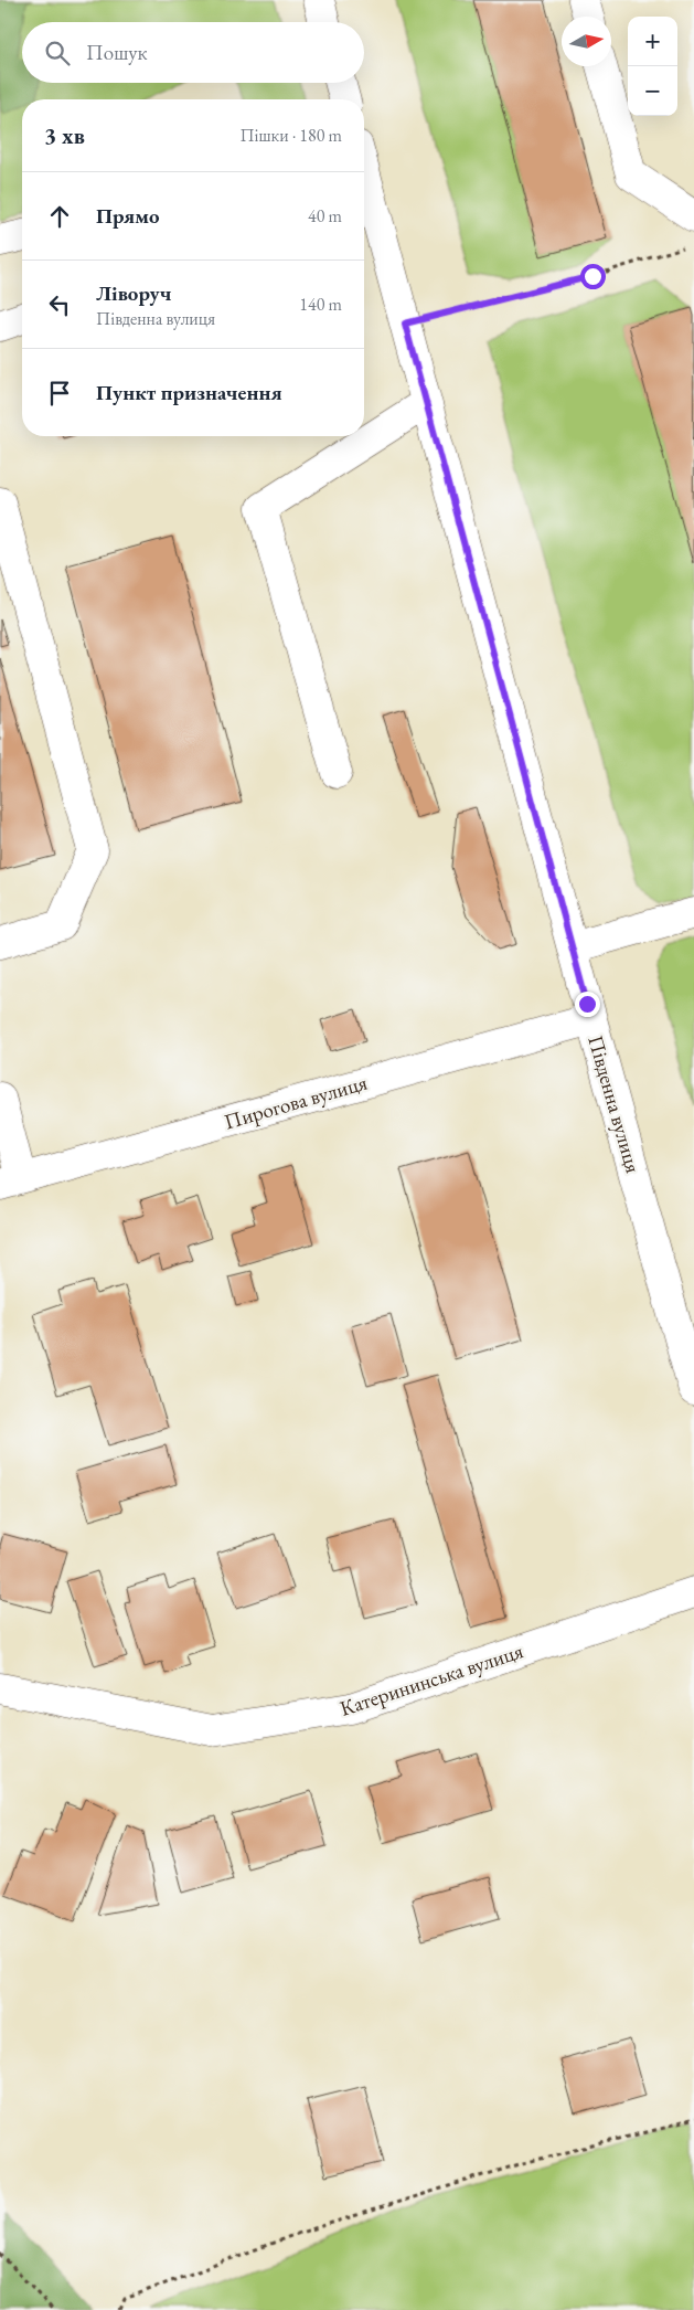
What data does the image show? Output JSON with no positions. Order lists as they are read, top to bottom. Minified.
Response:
{"streets":{"street":["Пирогова вулиця","Південна вулиця","Катерининська вулиця"]},"crossings":[["Пирогова вулиця","Південна вулиця"]],"north":"right","page":{"map_buttons":["+","−"],"search":"Пошук","heading":["3 хв","Пішки · 180 m"],"list":[["Прямо","40 m"],["Ліворуч","Південна вулиця","140 m"],"Пункт призначення"]}}
